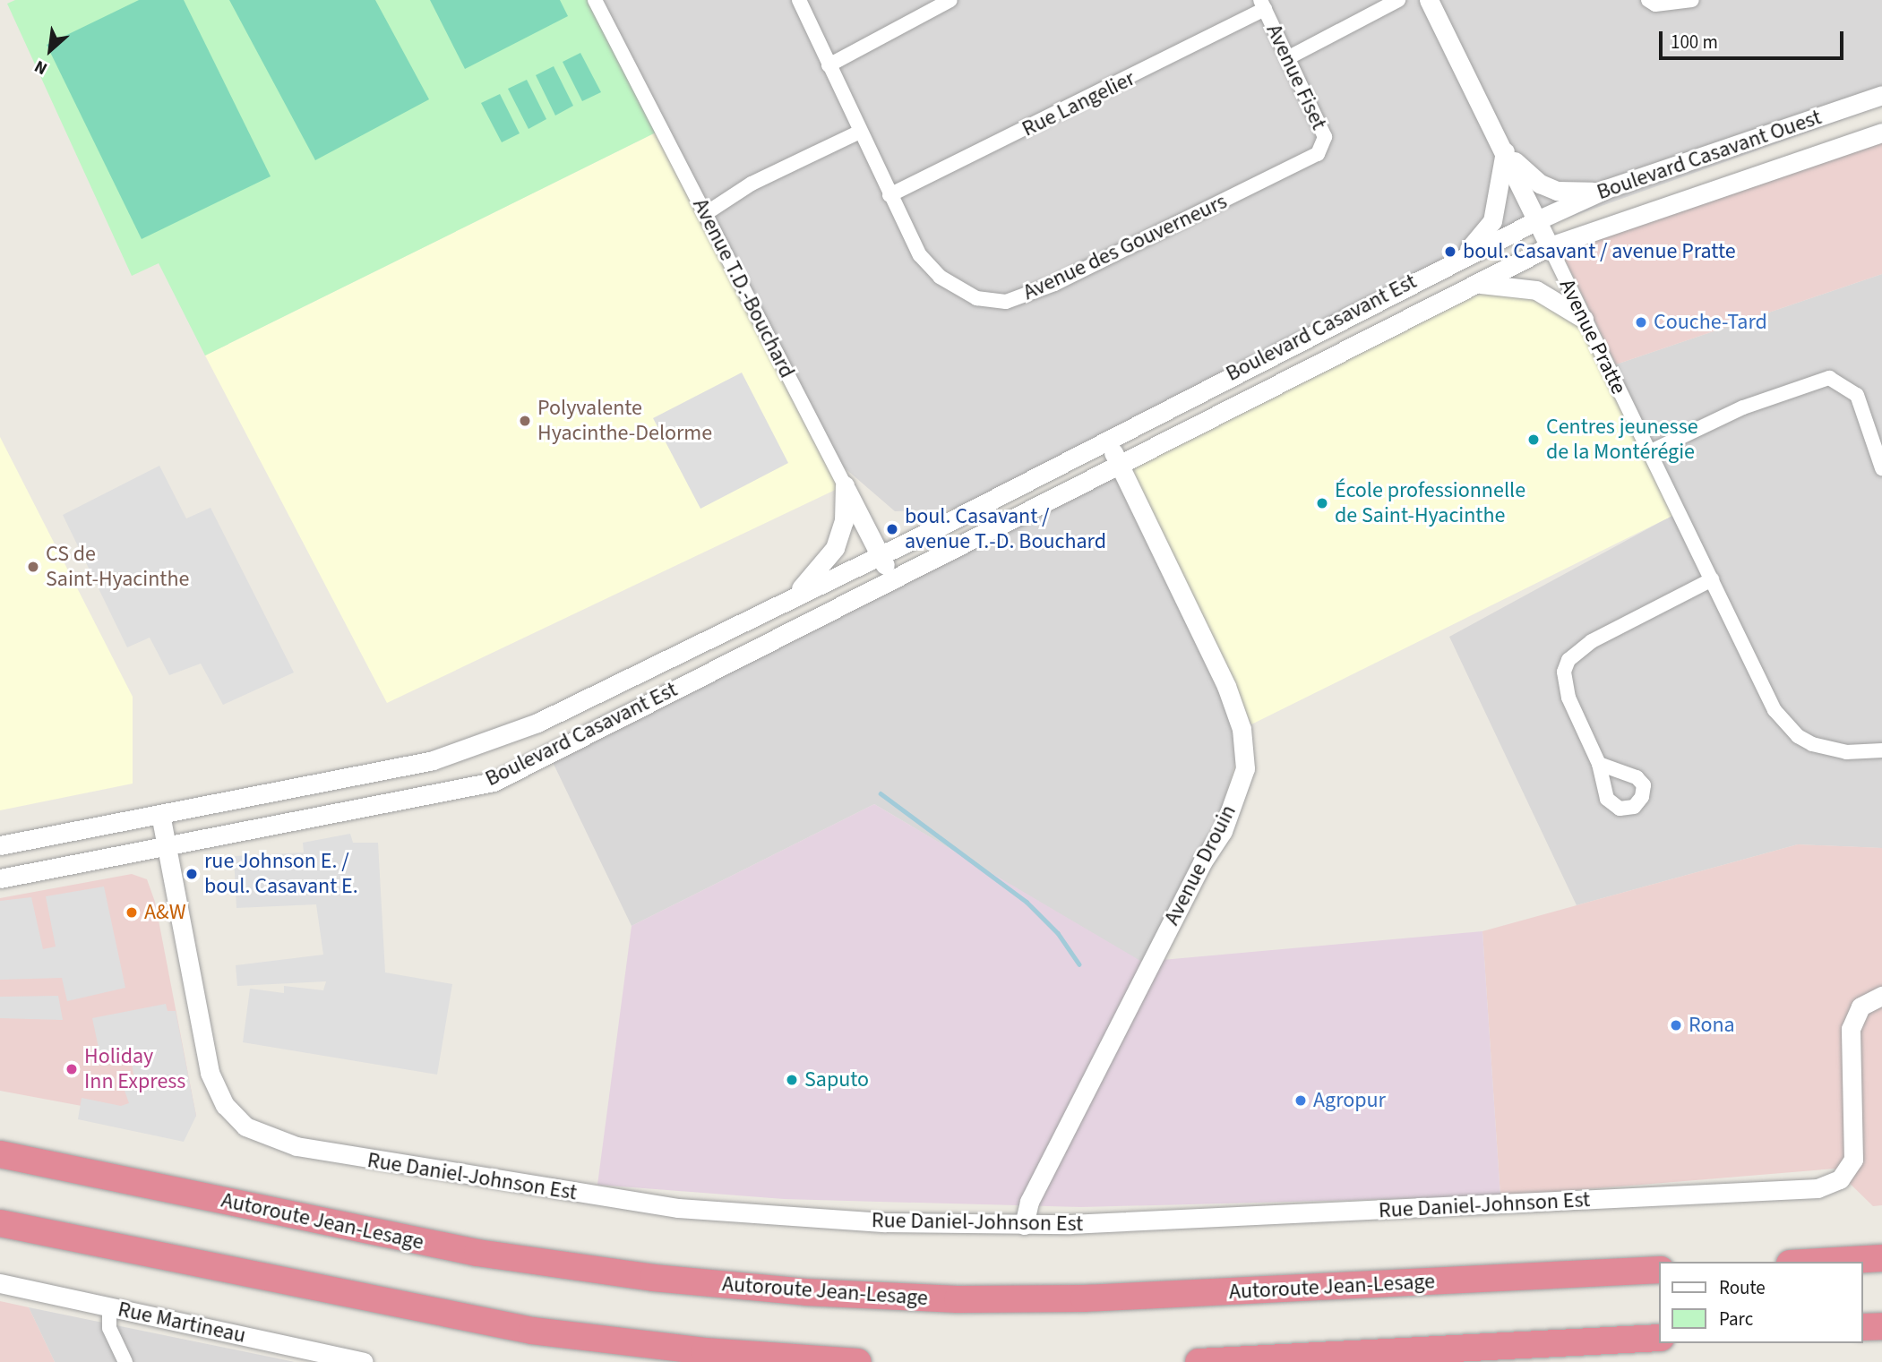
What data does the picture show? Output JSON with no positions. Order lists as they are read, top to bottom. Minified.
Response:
{"streets":{"highway":["Autoroute Jean-Lesage"],"street":["Avenue Fiset","Rue Langelier","Boulevard Casavant Ouest","Avenue des Gouverneurs","Avenue T.D.-Bouchard","Boulevard Casavant Est","Avenue Pratte","Avenue Drouin","Rue Daniel-Johnson Est","Rue Martineau"]},"crossings":[["Avenue Fiset","Rue Langelier"],["Avenue Fiset","Avenue des Gouverneurs"],["Rue Langelier","Avenue des Gouverneurs"],["Boulevard Casavant Ouest","Boulevard Casavant Est"],["Boulevard Casavant Ouest","Avenue Pratte"],["Avenue T.D.-Bouchard","Boulevard Casavant Est"],["Boulevard Casavant Est","Avenue Pratte"],["Boulevard Casavant Est","Avenue Drouin"],["Boulevard Casavant Est","Rue Daniel-Johnson Est"],["Avenue Drouin","Rue Daniel-Johnson Est"]],"places":["boul. Casavant / avenue Pratte","Couche-Tard","Polyvalente Hyacinthe-Delorme","Centres jeunesse de la Montérégie","École professionnelle de Saint-Hyacinthe","boul. Casavant / avenue T.-D. Bouchard","CS de Saint-Hyacinthe","rue Johnson E. / boul. Casavant E.","A&W","Rona","Holiday Inn Express","Saputo","Agropur"],"legend":["Route","Parc"],"scale_bar":"100 m","north":"bottom left"}
